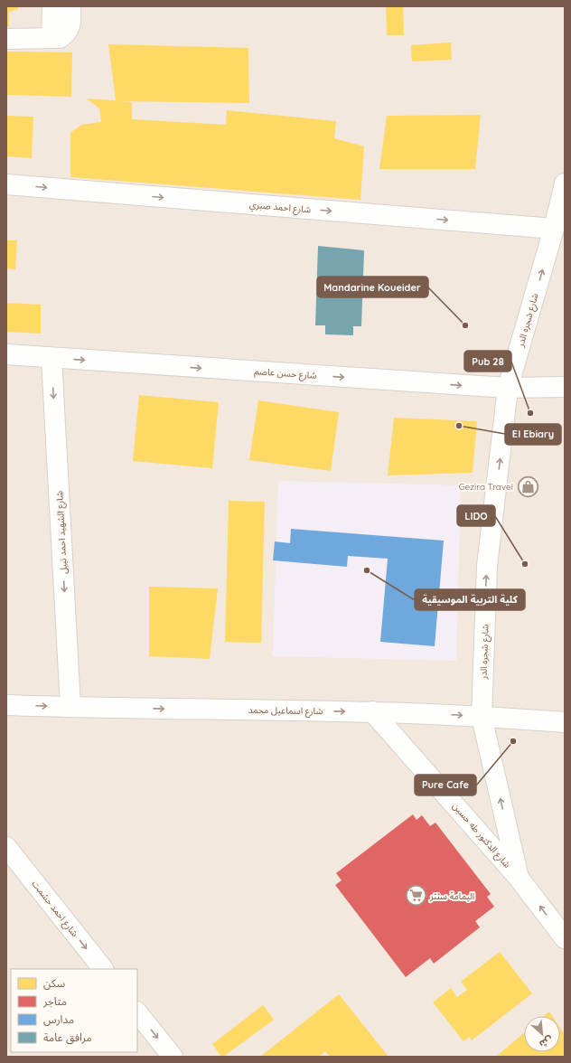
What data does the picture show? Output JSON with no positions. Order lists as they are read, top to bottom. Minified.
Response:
{"streets":{"street":["شارع احمد صبري","شارع شجره الدر","شارع حسن عاصم","شارع الشهيد احمد نبيل","شارع اسماعيل محمد","شارع الدكتور طه حسين","شارع احمد حشمت"]},"crossings":[["شارع احمد صبري","شارع شجره الدر"],["شارع شجره الدر","شارع حسن عاصم"],["شارع شجره الدر","شارع اسماعيل محمد"],["شارع شجره الدر","شارع الدكتور طه حسين"],["شارع حسن عاصم","شارع الشهيد احمد نبيل"],["شارع الشهيد احمد نبيل","شارع اسماعيل محمد"],["شارع اسماعيل محمد","شارع الدكتور طه حسين"]],"one_way":["شارع احمد صبري","شارع شجره الدر","شارع حسن عاصم","شارع الشهيد احمد نبيل","شارع اسماعيل محمد","شارع احمد حشمت"],"places":{"other":["Mandarine Koueider","Pub 28","El Ebiary","LIDO","كلية التربية الموسيقية","Pure Cafe"],"shop":["Gezira Travel"],"supermarket":["اليمامة سنتر"]},"legend":["سكن","متاجر","مدارس","مرافق عامة"],"north":"bottom right"}
